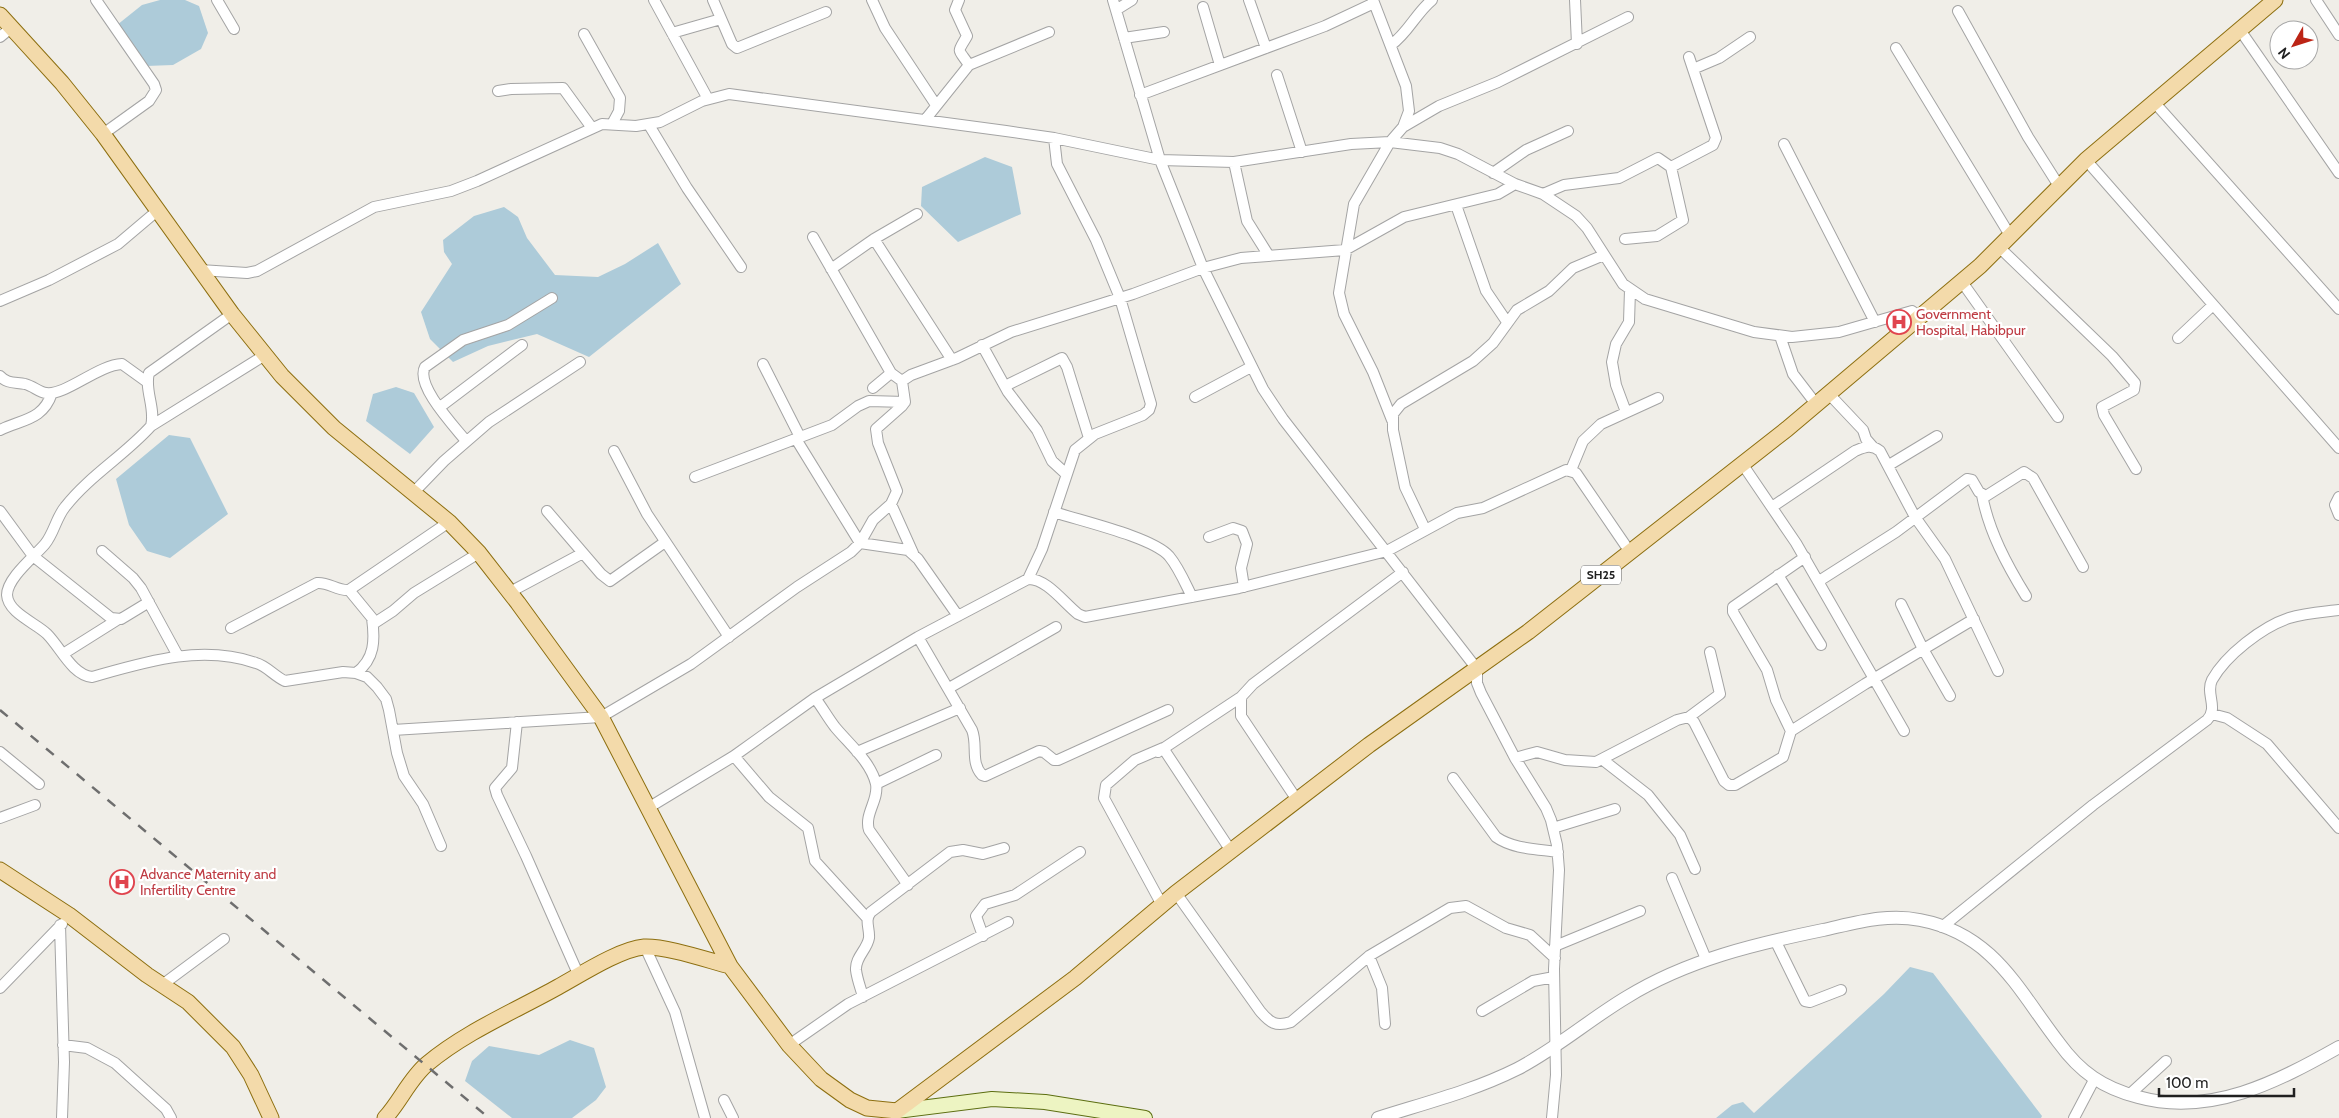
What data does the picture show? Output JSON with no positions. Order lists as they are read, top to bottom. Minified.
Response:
{"streets":{"main road":["SH25"]},"places":{"hospital":["Government Hospital, Habibpur","Advance Maternity and Infertility Centre"]},"scale_bar":"100 m","north":"bottom left"}
